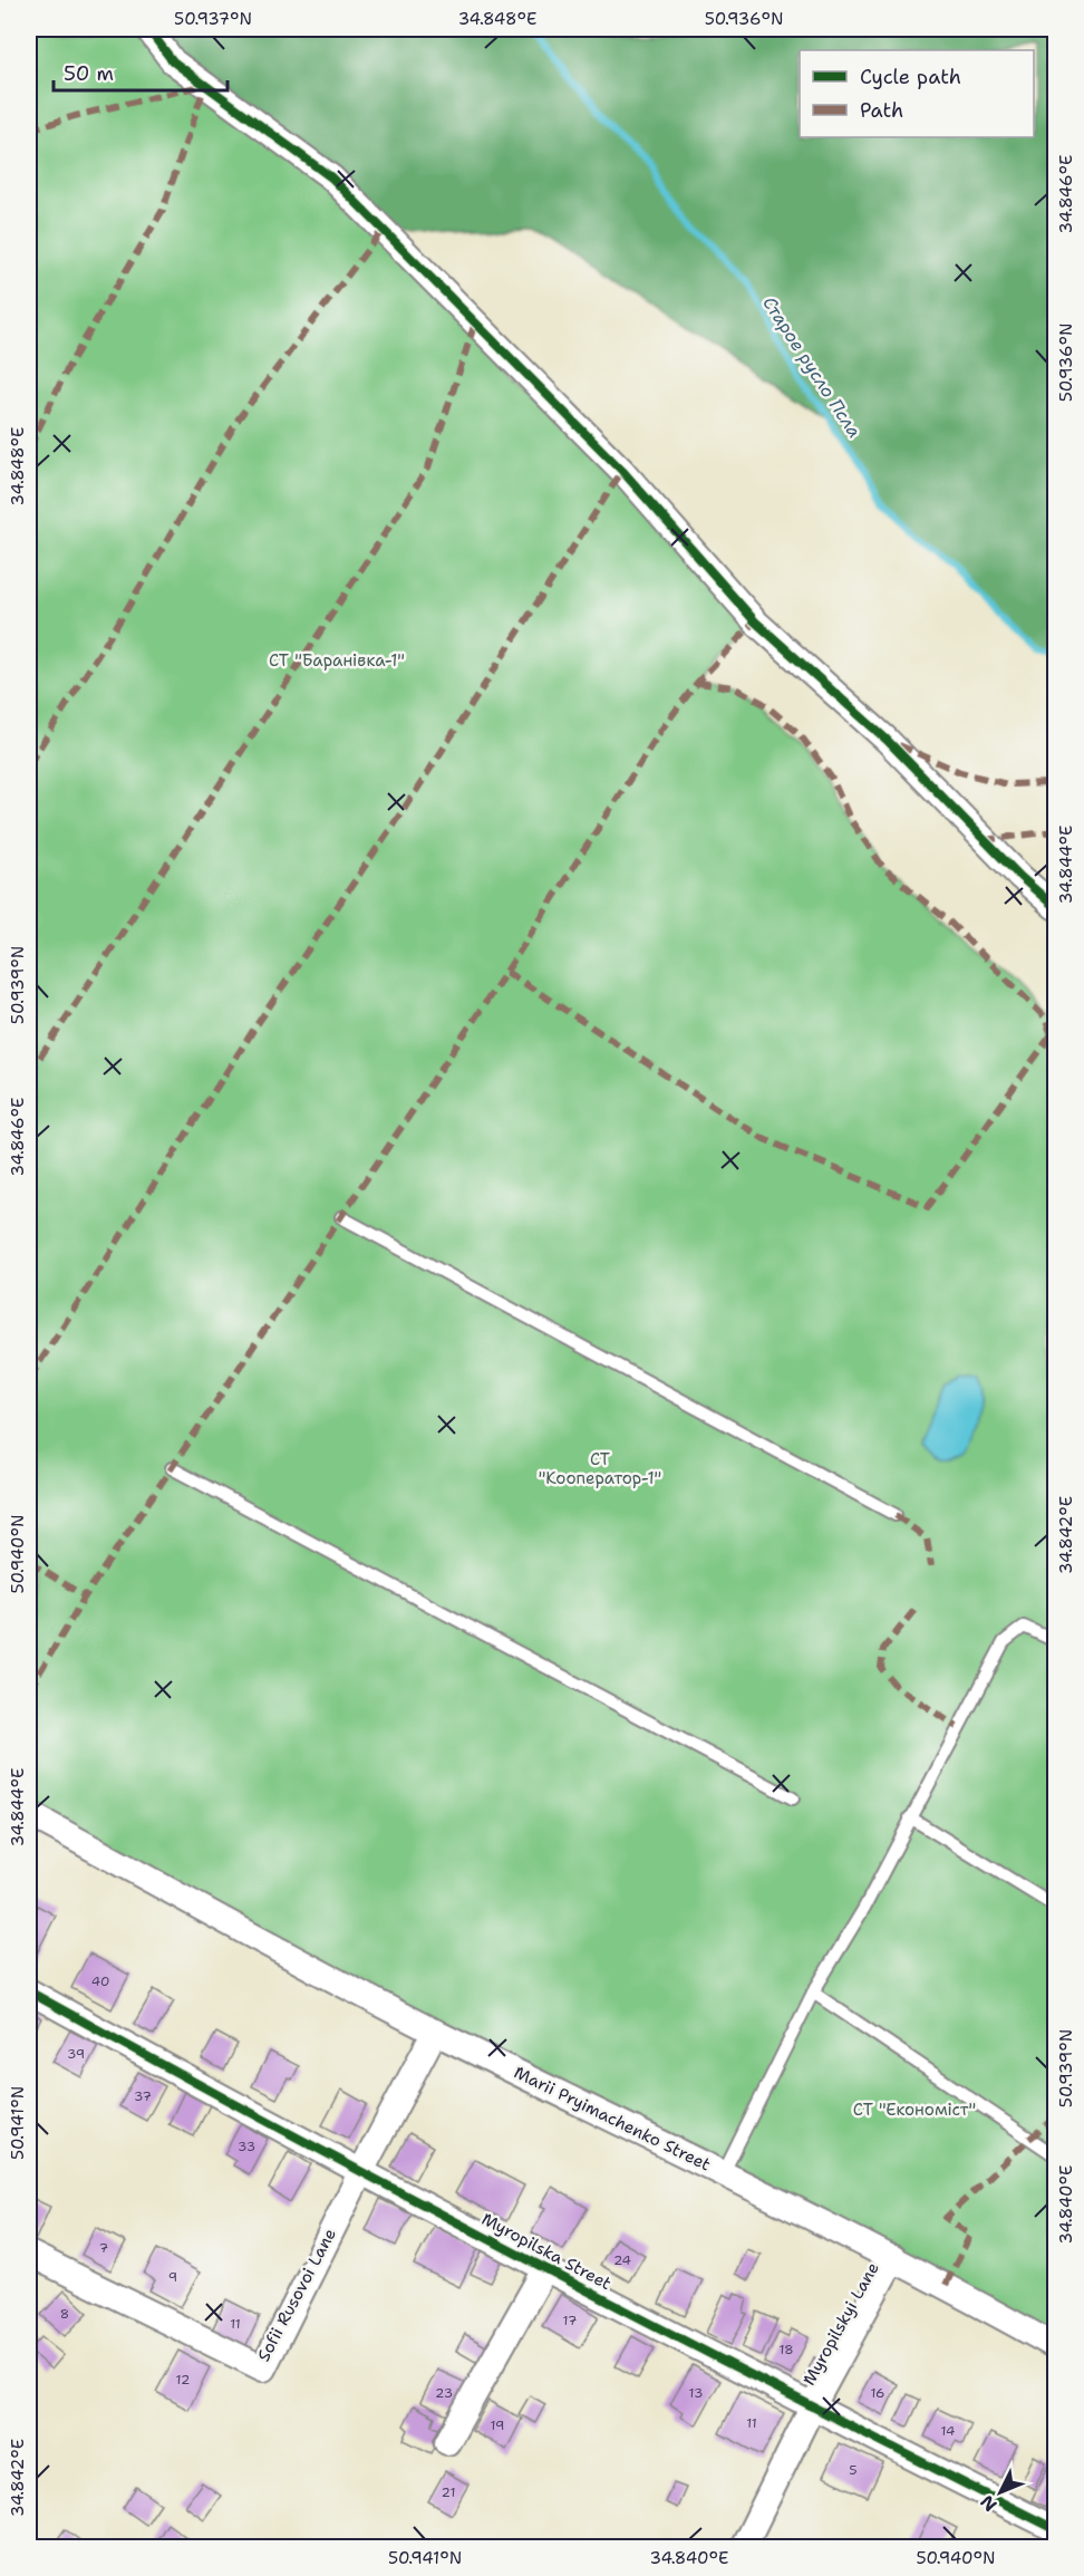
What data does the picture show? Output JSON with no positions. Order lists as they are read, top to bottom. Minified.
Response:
{"streets":{"street":["Marii Pryimachenko Street","Myropilska Street","Sofii Rusovoi Lane","Myropilskyi Lane"]},"crossings":[["Marii Pryimachenko Street","Sofii Rusovoi Lane"],["Marii Pryimachenko Street","Myropilskyi Lane"],["Myropilska Street","Sofii Rusovoi Lane"],["Myropilska Street","Myropilskyi Lane"]],"water":["Старое русло Псла"],"parks":["СТ \"Баранівка-1\"","СТ \"Кооператор-1\"","СТ \"Економіст\""],"house_numbers":["40","39","37","33","7","24","9","8","17","11","18","12","23","13","16","11","19","14","5","21"],"legend":["Cycle path","Path"],"scale_bar":"50 m","north":"bottom left","coordinates":["50.937°N","34.848°E","50.936°N","34.846°E","34.844°E","50.939°N","34.842°E","50.940°N","50.941°N","34.840°E"]}
